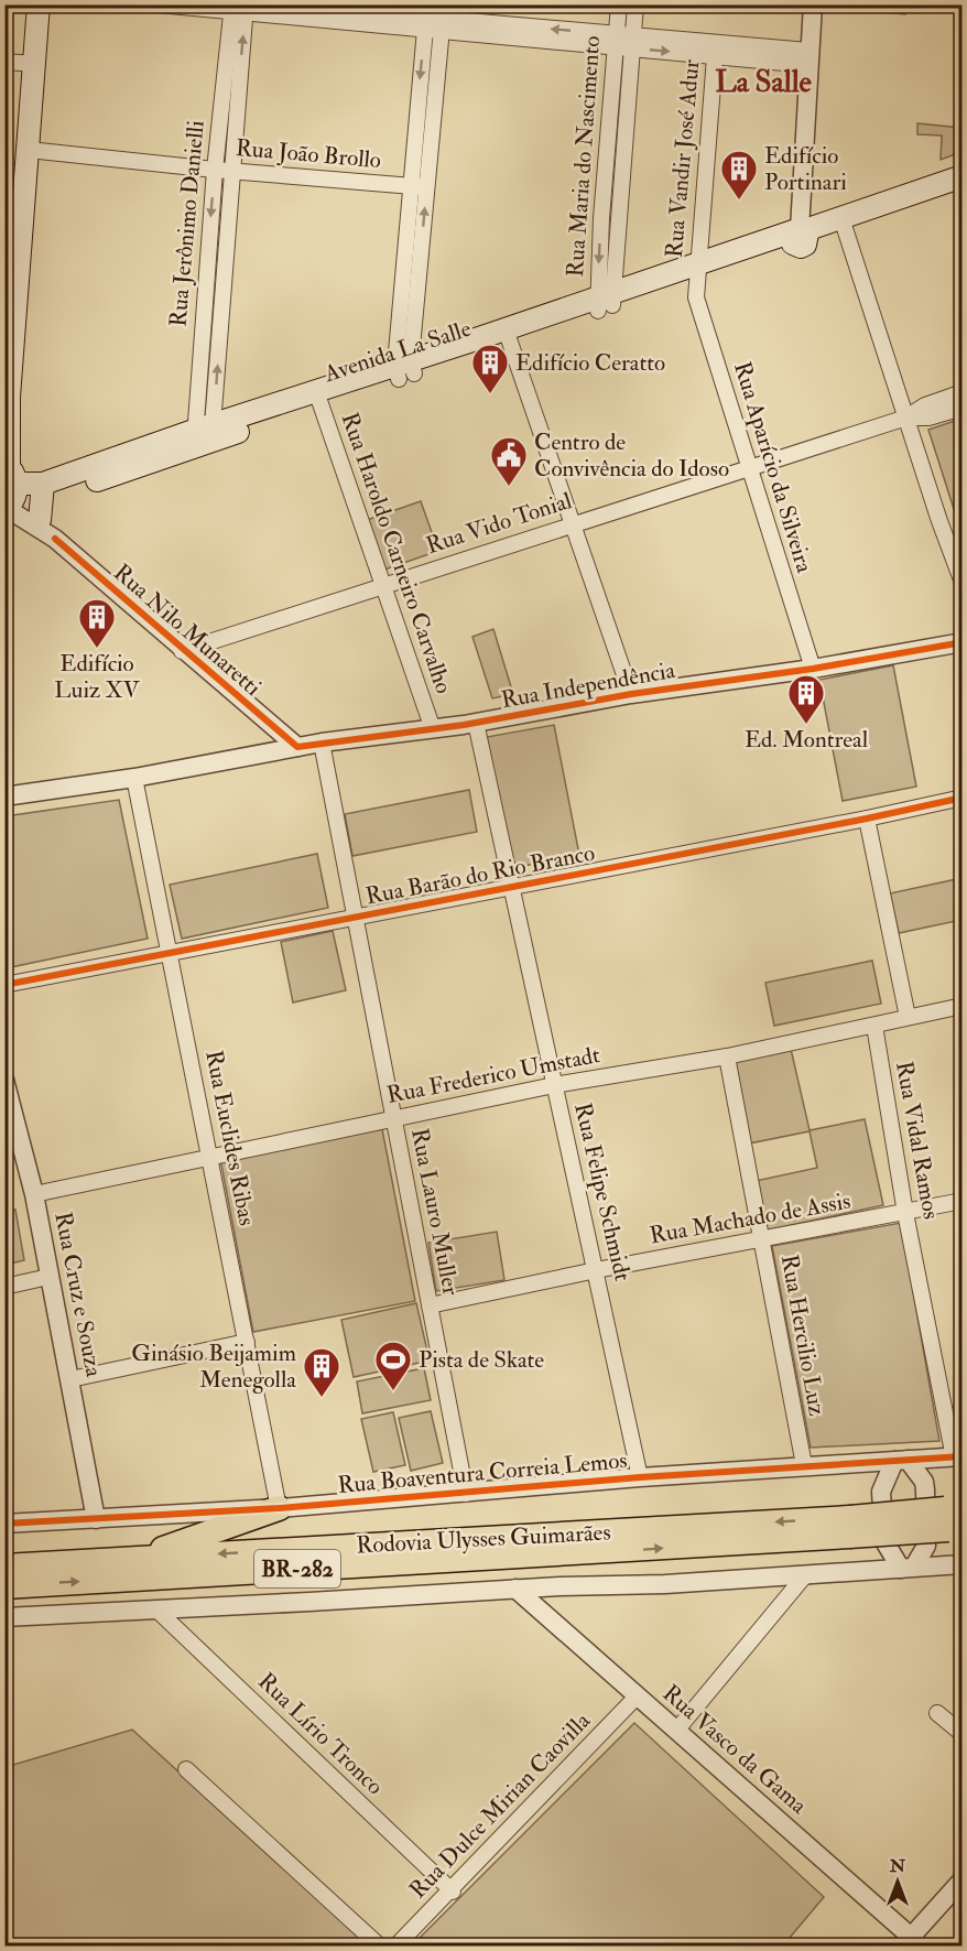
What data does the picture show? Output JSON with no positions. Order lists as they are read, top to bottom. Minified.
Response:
{"streets":{"highway":["Rodovia Ulysses Guimarães","BR-282"],"main road":["Avenida La Salle"],"street":["Rua João Brollo","Rua Maria do Nascimento","Rua Vandir José Adur","Rua Jerônimo Danielli","Rua Aparício da Silveira","Rua Vido Tonial","Rua Haroldo Carneiro Carvalho","Rua Nilo Munaretti","Rua Independência","Rua Barão do Rio Branco","Rua Frederico Umstadt","Rua Euclides Ribas","Rua Vidal Ramos","Rua Felipe Schmidt","Rua Lauro Muller","Rua Machado de Assis","Rua Cruz e Souza","Rua Hercilio Luz","Rua Boaventura Correia Lemos","Rua Lírio Tronco","Rua Vasco da Gama","Rua Dulce Mirian Caovilla"]},"crossings":[["Rua João Brollo","Rua Jerônimo Danielli"],["Rua Maria do Nascimento","Avenida La Salle"],["Rua Vandir José Adur","Avenida La Salle"],["Rua Vandir José Adur","Rua Aparício da Silveira"],["Rua Jerônimo Danielli","Avenida La Salle"],["Avenida La Salle","Rua Aparício da Silveira"],["Avenida La Salle","Rua Haroldo Carneiro Carvalho"],["Avenida La Salle","Rua Nilo Munaretti"],["Rua Aparício da Silveira","Rua Vido Tonial"],["Rua Aparício da Silveira","Rua Independência"],["Rua Vido Tonial","Rua Haroldo Carneiro Carvalho"],["Rua Vido Tonial","Rua Nilo Munaretti"],["Rua Haroldo Carneiro Carvalho","Rua Independência"],["Rua Nilo Munaretti","Rua Independência"],["Rua Independência","Rua Euclides Ribas"],["Rua Independência","Rua Felipe Schmidt"],["Rua Independência","Rua Lauro Muller"],["Rua Barão do Rio Branco","Rua Euclides Ribas"],["Rua Barão do Rio Branco","Rua Felipe Schmidt"],["Rua Barão do Rio Branco","Rua Lauro Muller"],["Rua Frederico Umstadt","Rua Euclides Ribas"],["Rua Frederico Umstadt","Rua Vidal Ramos"],["Rua Frederico Umstadt","Rua Felipe Schmidt"],["Rua Frederico Umstadt","Rua Lauro Muller"],["Rua Frederico Umstadt","Rua Cruz e Souza"],["Rua Frederico Umstadt","Rua Hercilio Luz"],["Rua Euclides Ribas","Rua Boaventura Correia Lemos"],["Rua Vidal Ramos","Rua Machado de Assis"],["Rua Vidal Ramos","Rua Boaventura Correia Lemos"],["Rua Felipe Schmidt","Rua Machado de Assis"],["Rua Felipe Schmidt","Rua Boaventura Correia Lemos"],["Rua Lauro Muller","Rua Machado de Assis"],["Rua Lauro Muller","Rua Boaventura Correia Lemos"],["Rua Machado de Assis","Rua Hercilio Luz"],["Rua Cruz e Souza","Rua Boaventura Correia Lemos"],["Rua Hercilio Luz","Rua Boaventura Correia Lemos"],["Rua Lírio Tronco","Rua Dulce Mirian Caovilla"],["Rua Vasco da Gama","Rua Dulce Mirian Caovilla"]],"districts":["La Salle"],"places":{"building":["Edifício Portinari","Edifício Ceratto","Edifício Luiz XV","Ed. Montreal","Ginásio Beijamim Menegolla"],"public building":["Centro de Convivência do Idoso"],"sports":["Pista de Skate"]},"north":"top"}
